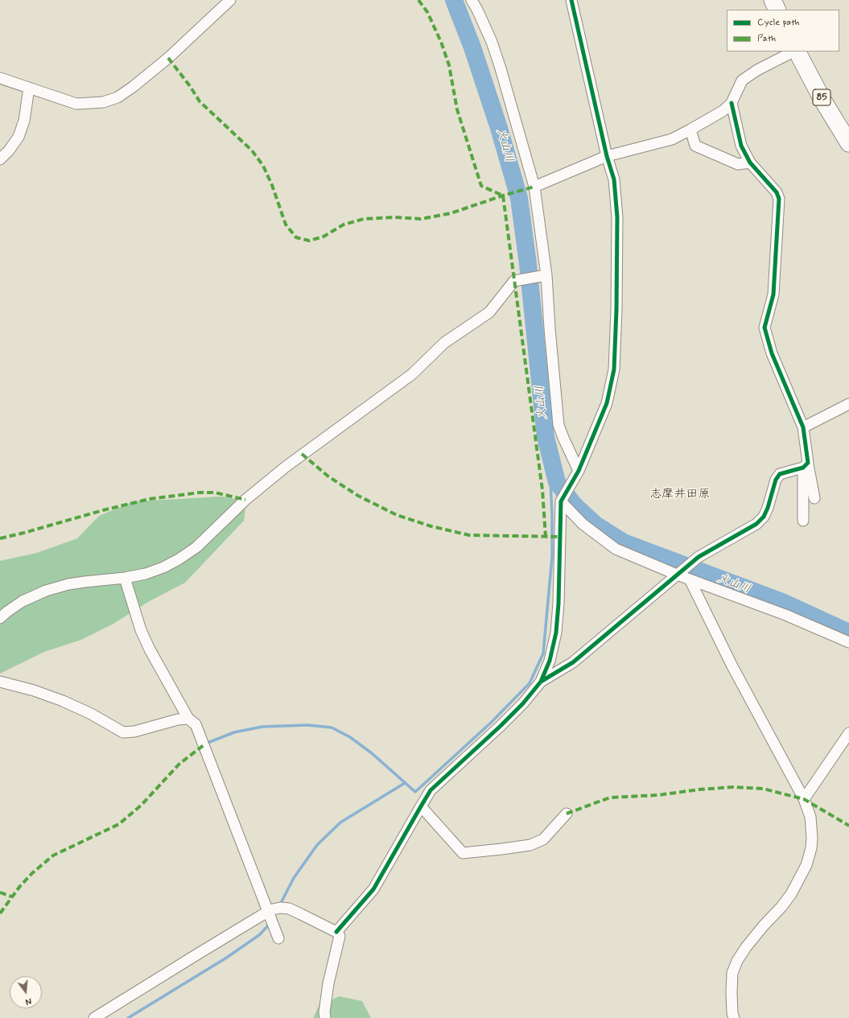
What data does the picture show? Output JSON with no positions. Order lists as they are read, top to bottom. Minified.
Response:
{"streets":{"main road":["85"]},"districts":["志摩井田原"],"water":["火山川"],"legend":["Cycle path","Path"],"north":"bottom"}
